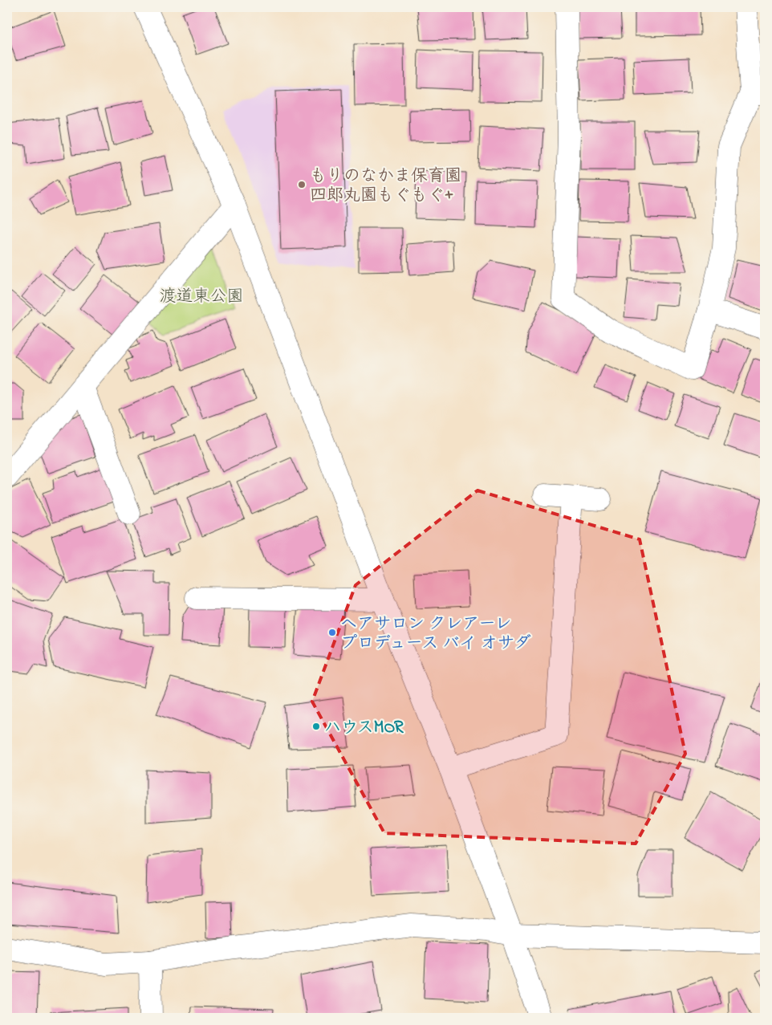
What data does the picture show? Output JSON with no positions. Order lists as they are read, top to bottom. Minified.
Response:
{"parks":["渡道東公園"],"places":["もりのなかま保育園 四郎丸園もぐもぐ+","ヘアサロン クレアーレ プロデュース バイ オサダ","ハウスMOR"]}
